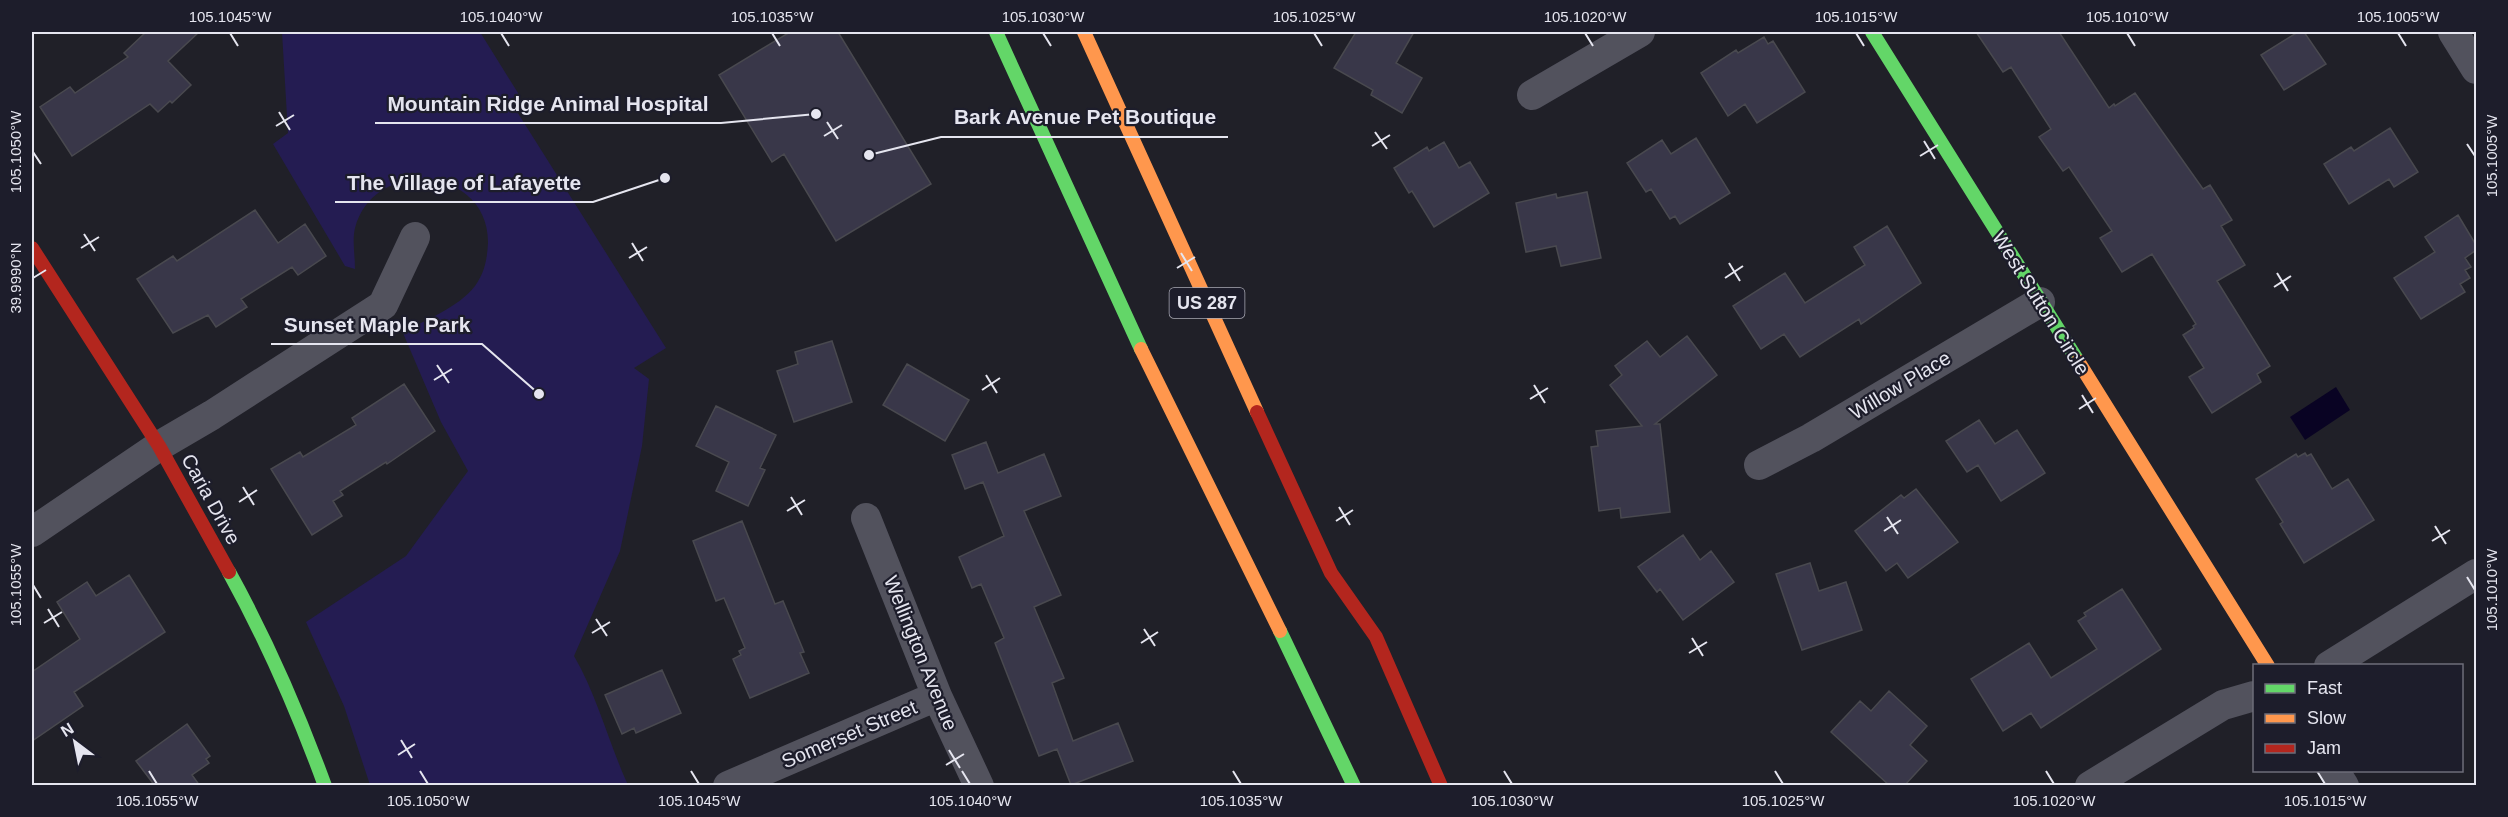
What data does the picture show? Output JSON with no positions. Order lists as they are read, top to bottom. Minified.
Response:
{"streets":{"main road":["US 287","West Sutton Circle","Caria Drive"],"street":["Willow Place","Wellington Avenue","Somerset Street"]},"crossings":[["West Sutton Circle","Willow Place"],["Wellington Avenue","Somerset Street"]],"places":["Mountain Ridge Animal Hospital","Bark Avenue Pet Boutique","The Village of Lafayette","Sunset Maple Park"],"legend":["Fast","Slow","Jam"],"north":"top left","coordinates":["105.1045°W","105.1040°W","105.1035°W","105.1030°W","105.1025°W","105.1020°W","105.1015°W","105.1010°W","105.1005°W","105.1050°W","39.9990°N","105.1055°W"]}
